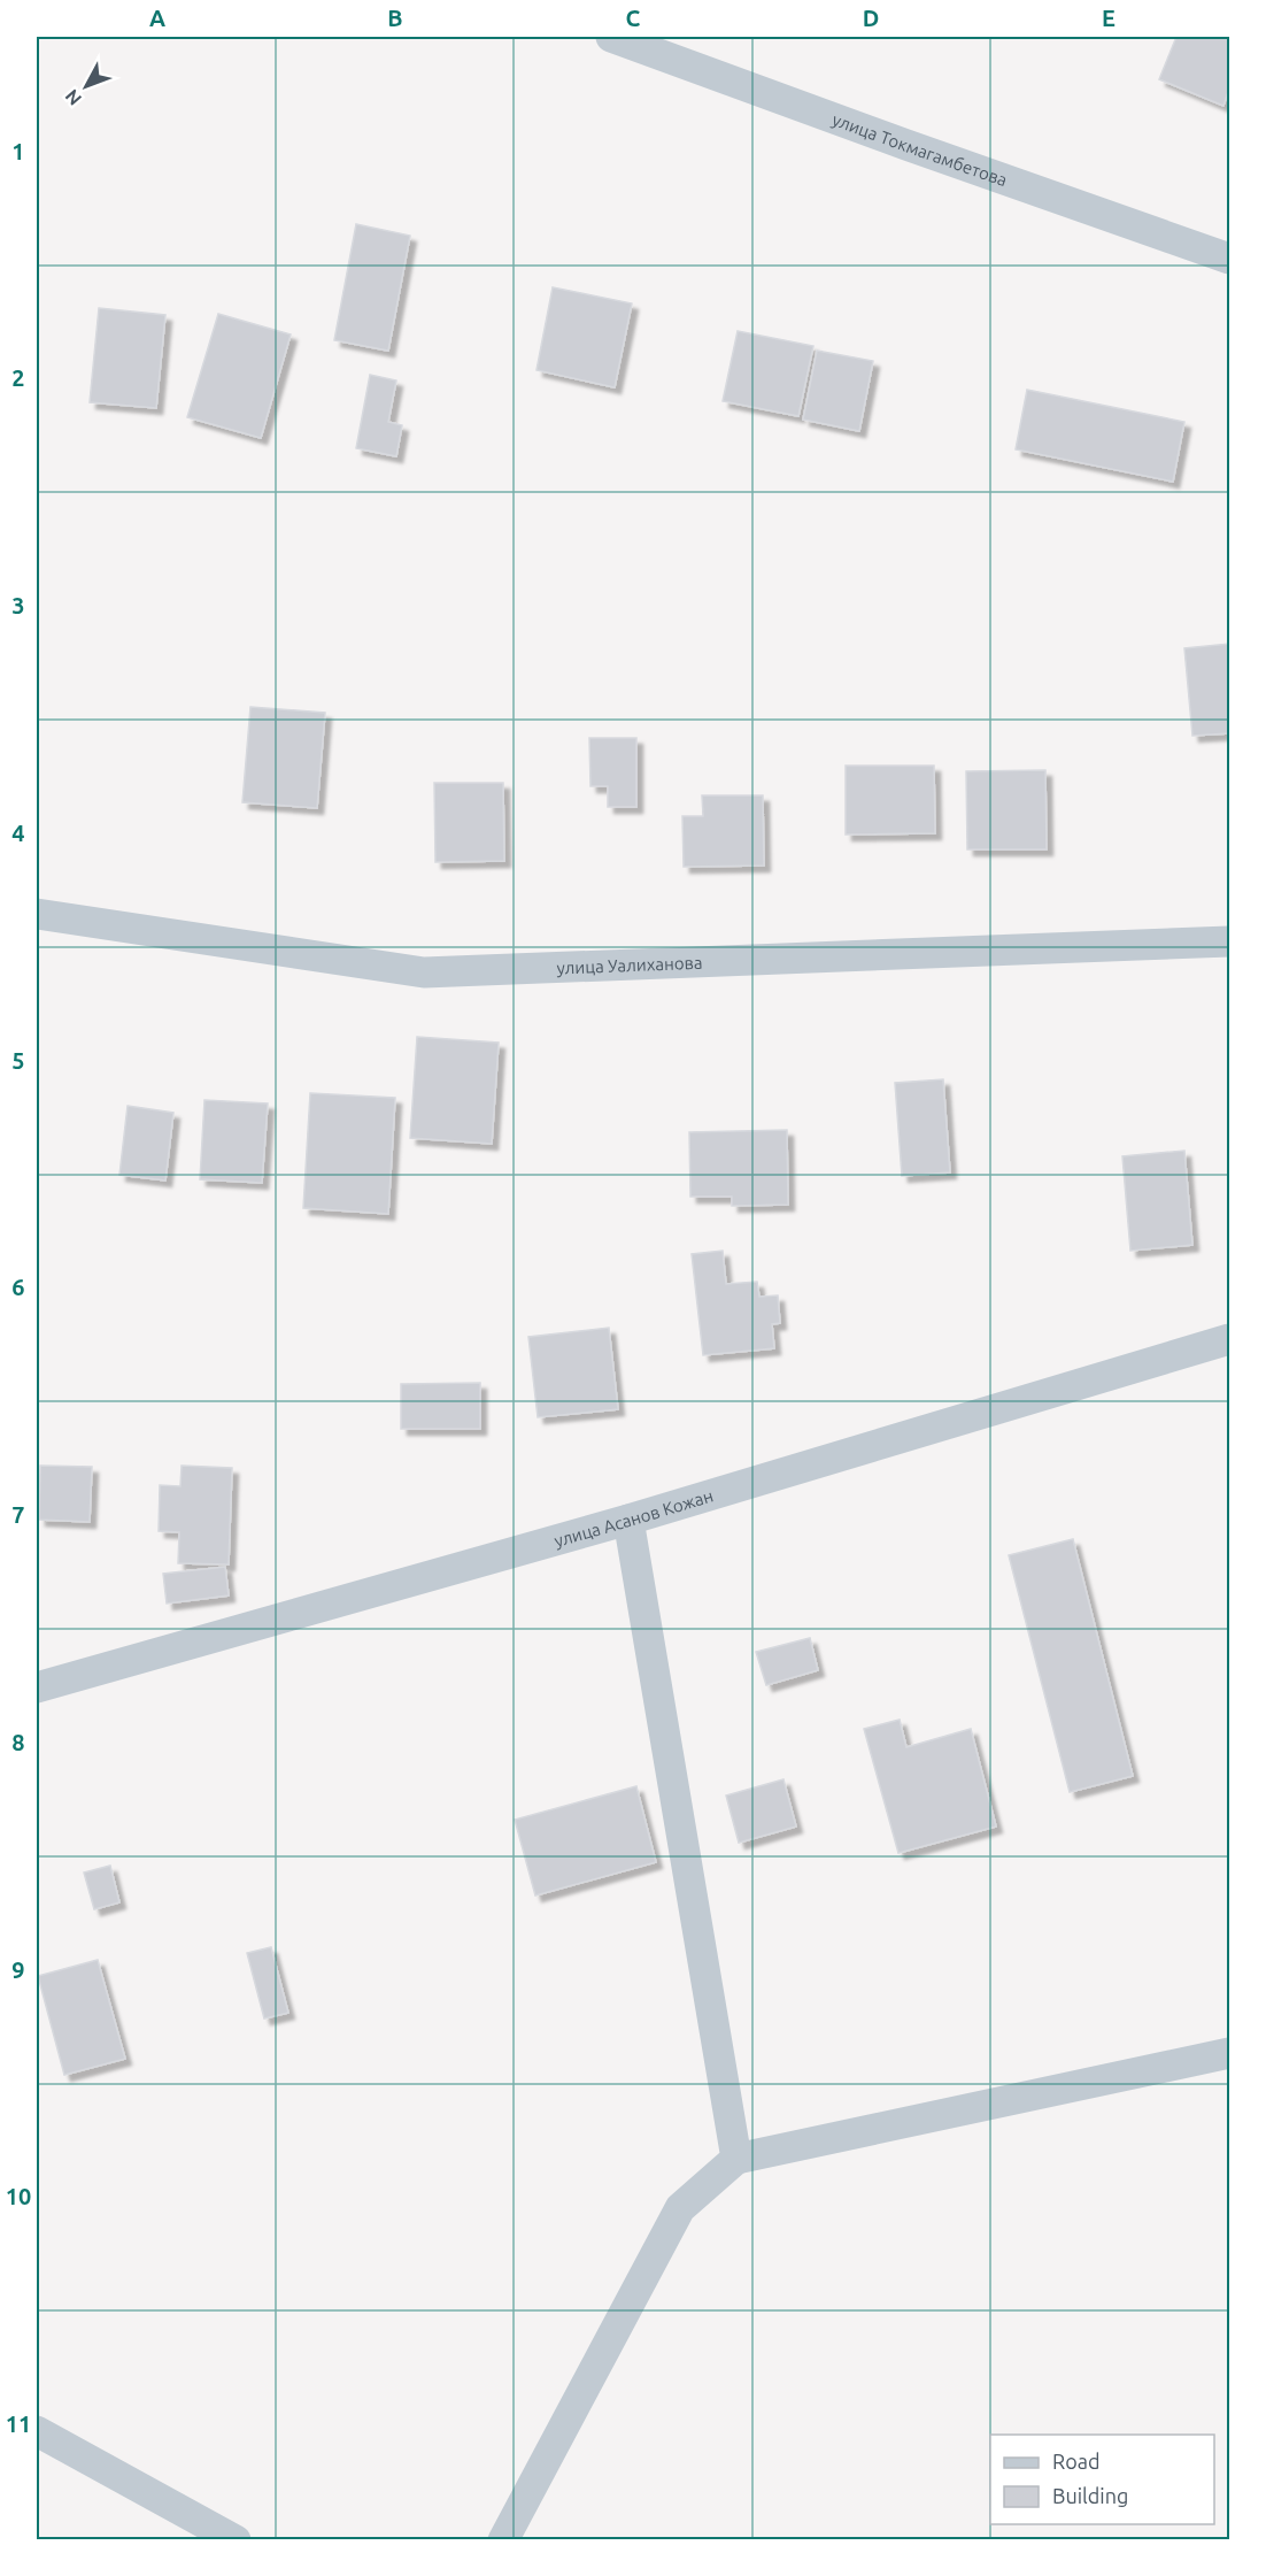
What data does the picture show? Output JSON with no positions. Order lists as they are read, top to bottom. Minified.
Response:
{"streets":{"street":["улица Токмагамбетова","улица Уалиханова","улица Асанов Кожан"]},"legend":["Road","Building"],"north":"bottom left","grid":{"columns":["A","B","C","D","E"],"rows":["1","2","3","4","5","6","7","8","9","10","11"]}}
